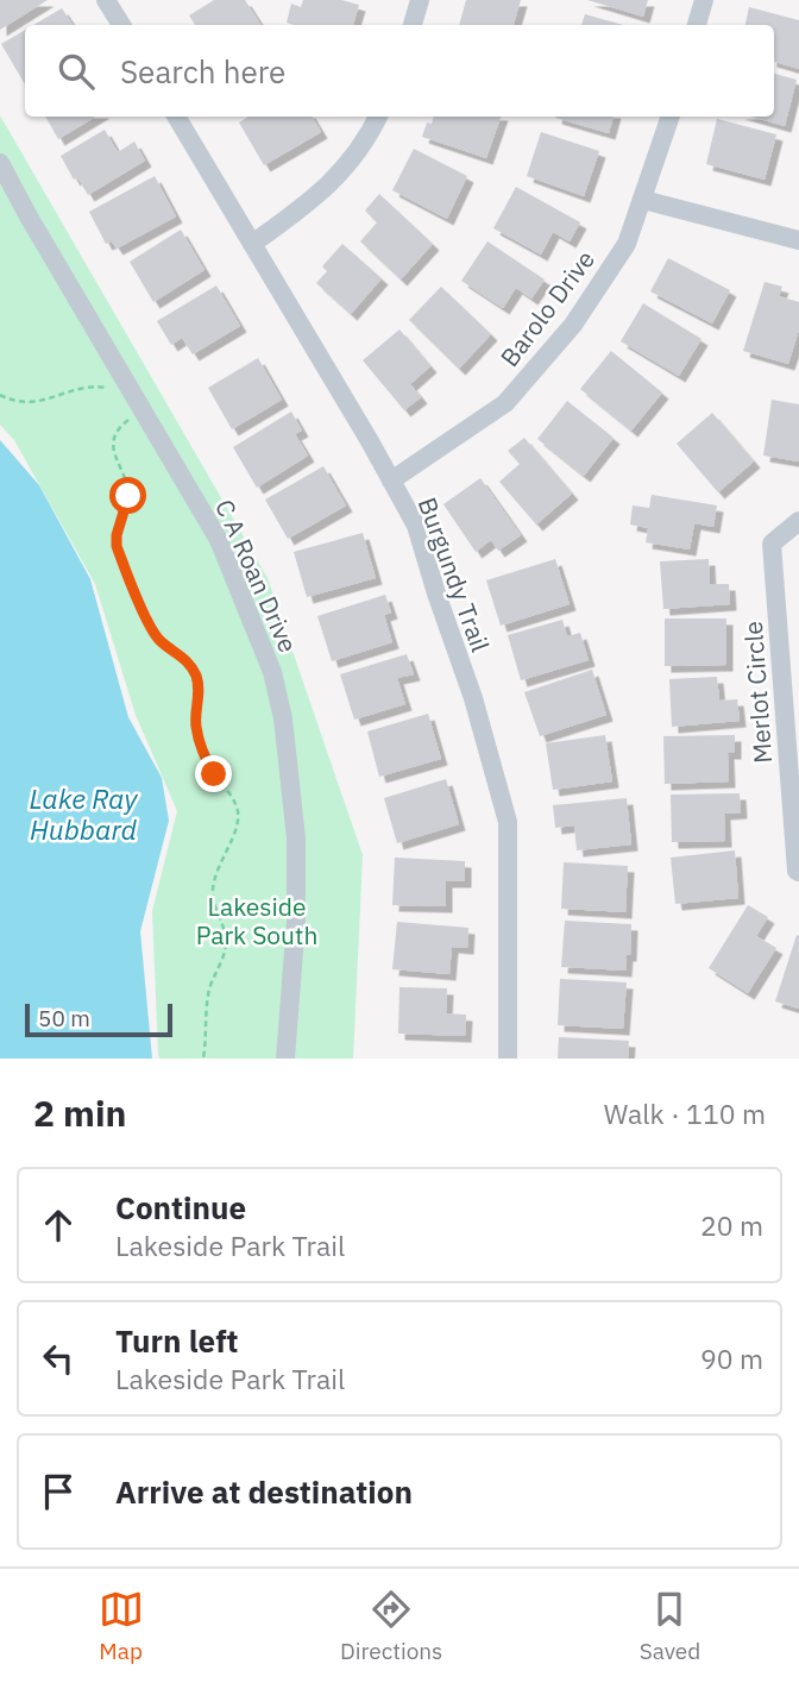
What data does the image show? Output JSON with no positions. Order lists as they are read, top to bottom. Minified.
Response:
{"streets":{"street":["Barolo Drive","Burgundy Trail","C A Roan Drive","Merlot Circle"]},"crossings":[["Barolo Drive","Burgundy Trail"]],"water":["Lake Ray Hubbard"],"parks":["Lakeside Park South"],"scale_bar":"50 m","page":{"search":"Search here","scale":"50 m","heading":["2 min","Walk · 110 m"],"list":[["Continue","Lakeside Park Trail","20 m"],["Turn left","Lakeside Park Trail","90 m"],"Arrive at destination"],"nav":["Map","Directions","Saved"]}}
